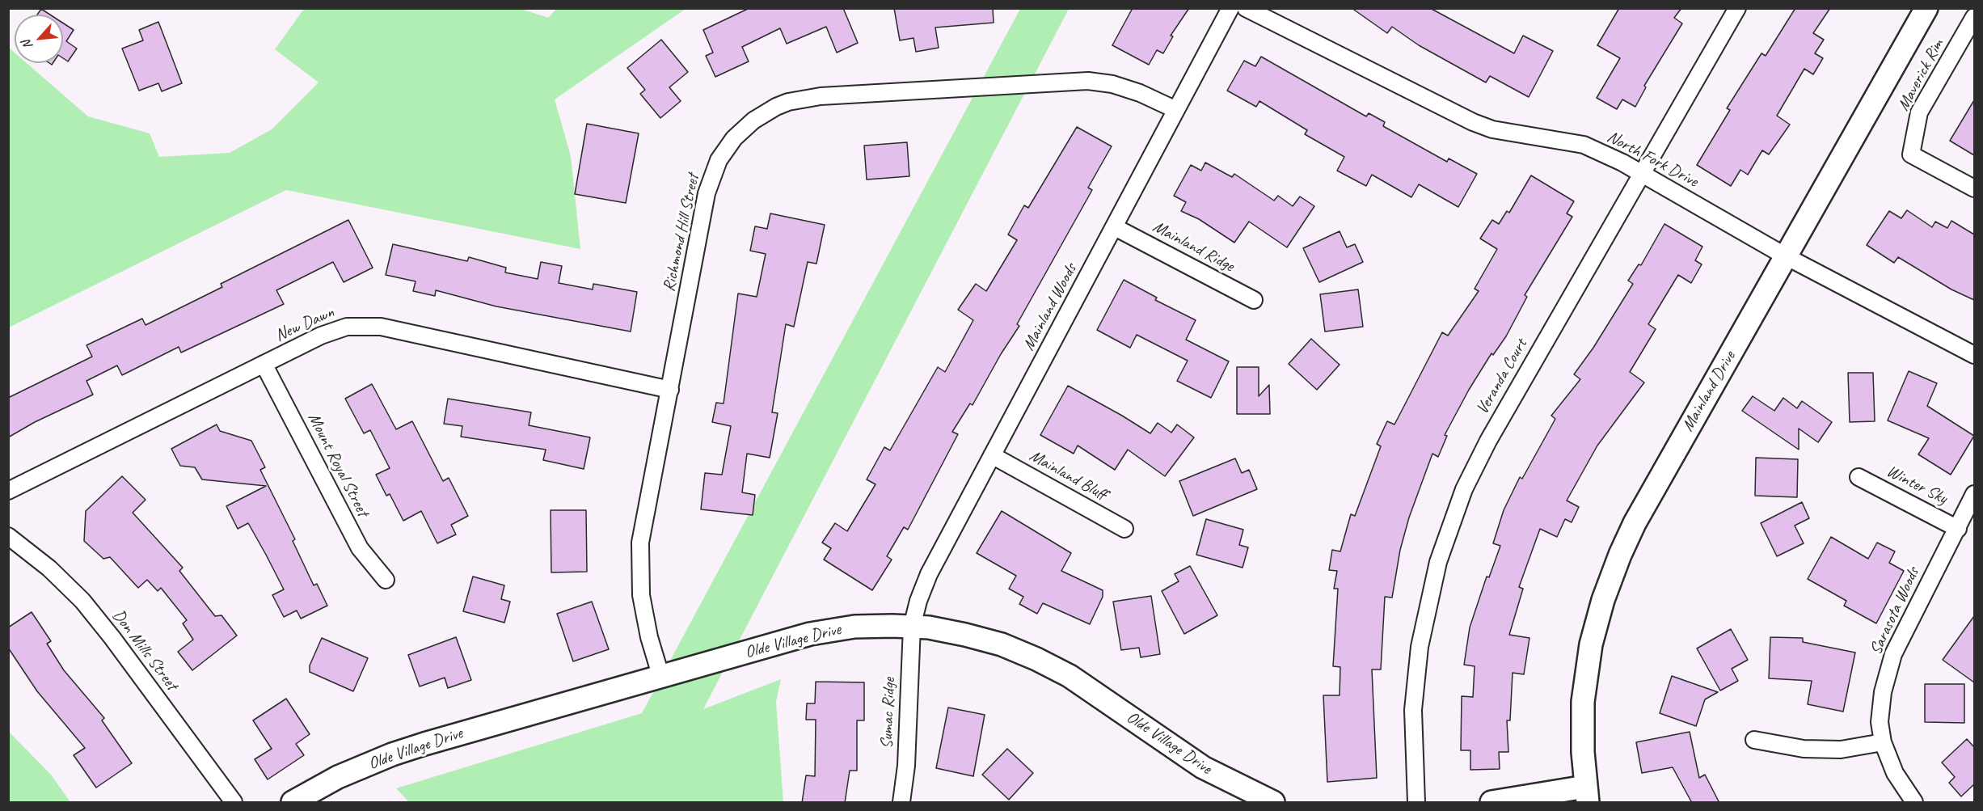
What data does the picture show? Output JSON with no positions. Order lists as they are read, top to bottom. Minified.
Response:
{"streets":{"street":["Maverick Rim","North Fork Drive","Richmond Hill Street","Mainland Ridge","Mainland Woods","New Dawn","Veranda Court","Mainland Drive","Mount Royal Street","Mainland Bluff","Winter Sky","Sarasota Woods","Olde Village Drive","Don Mills Street","Sumac Ridge"]},"crossings":[["North Fork Drive","Veranda Court"],["North Fork Drive","Mainland Drive"],["Richmond Hill Street","Mainland Woods"],["Richmond Hill Street","New Dawn"],["Richmond Hill Street","Olde Village Drive"],["Mainland Ridge","Mainland Woods"],["Mainland Woods","Mainland Bluff"],["Mainland Woods","Olde Village Drive"],["Mainland Woods","Sumac Ridge"],["New Dawn","Mount Royal Street"],["Winter Sky","Sarasota Woods"],["Olde Village Drive","Sumac Ridge"]],"north":"bottom left"}
